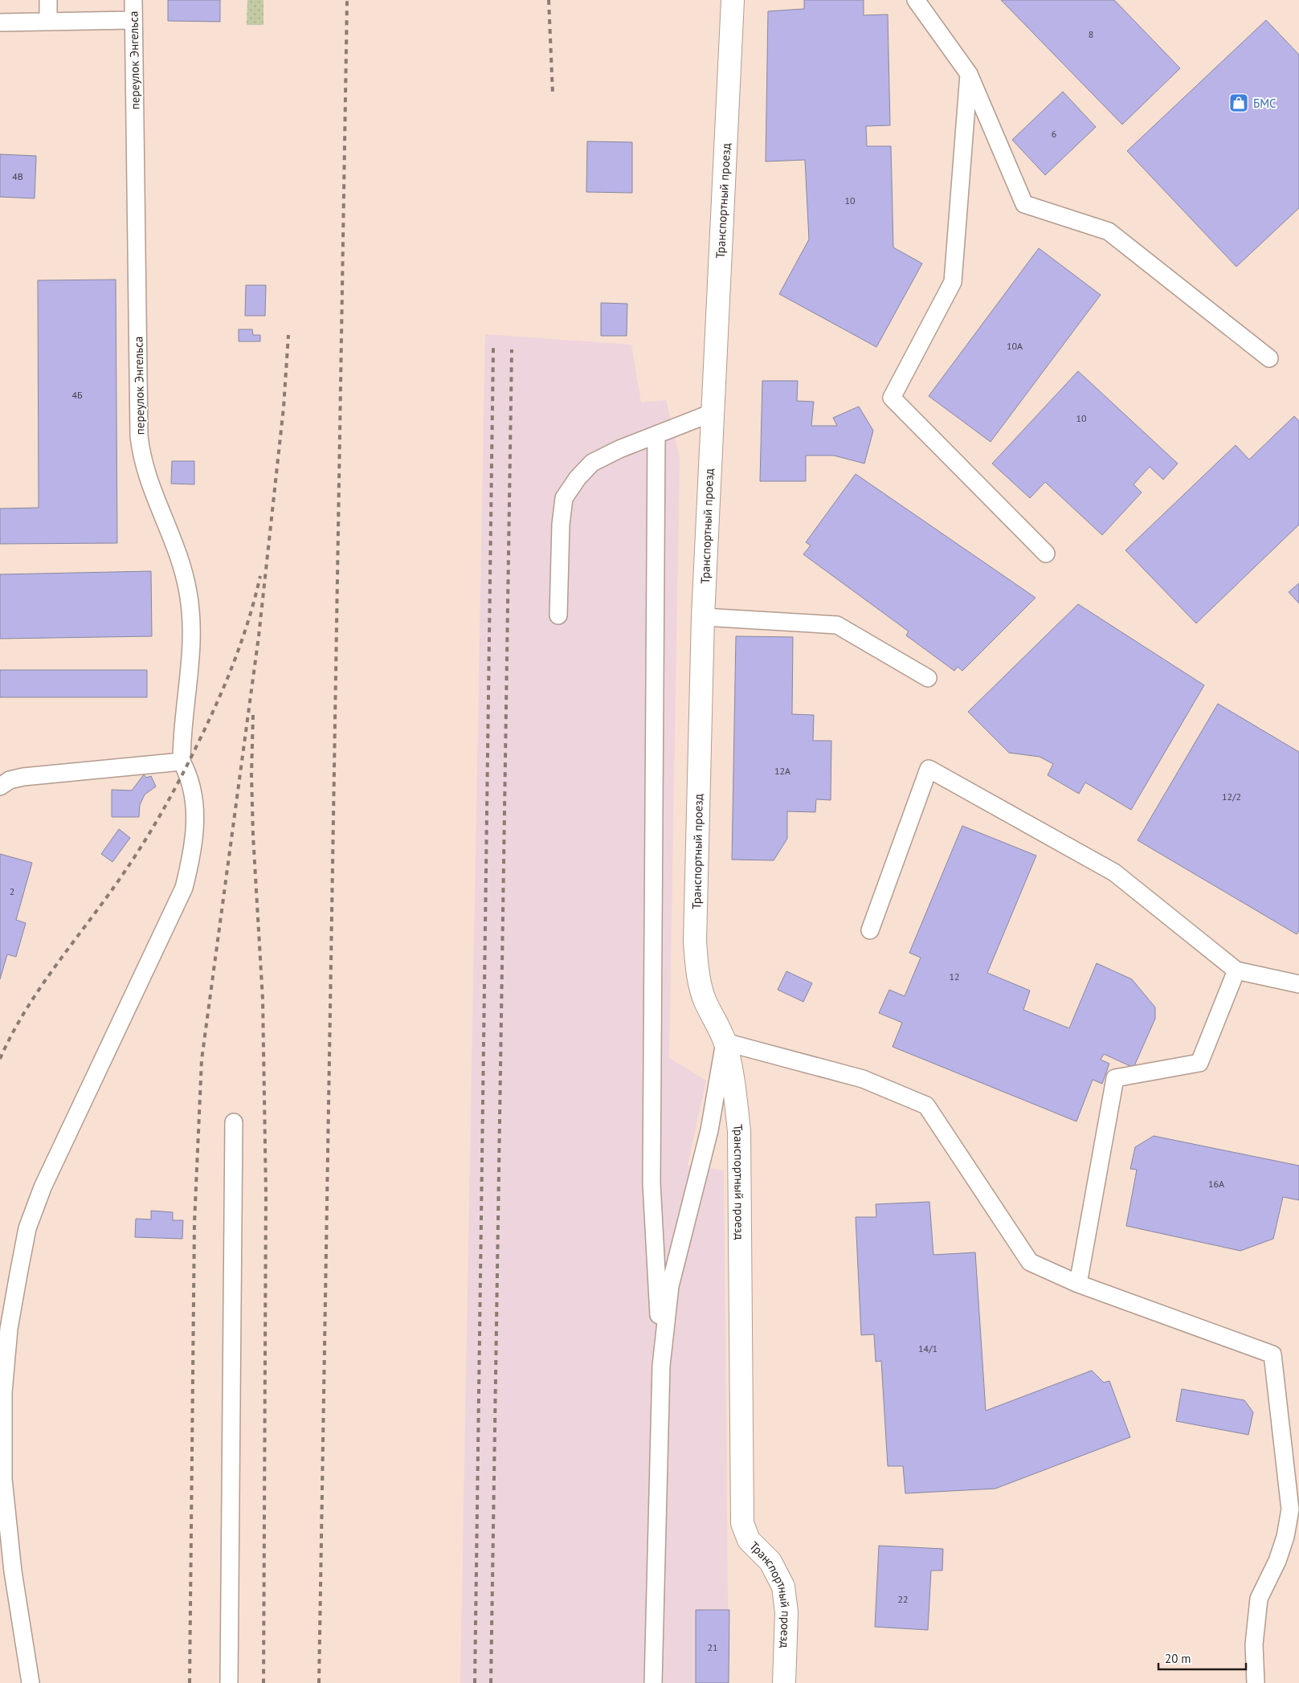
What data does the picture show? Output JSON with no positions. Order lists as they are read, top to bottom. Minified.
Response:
{"streets":{"street":["Транспортный проезд"],"lane":["переулок Энгельса"]},"places":{"shop":["БМС"]},"house_numbers":["8","6","4В","10","10А","4Б","10","12А","12/2","2","12","16А","14/1","22","21"],"scale_bar":"20 m"}
